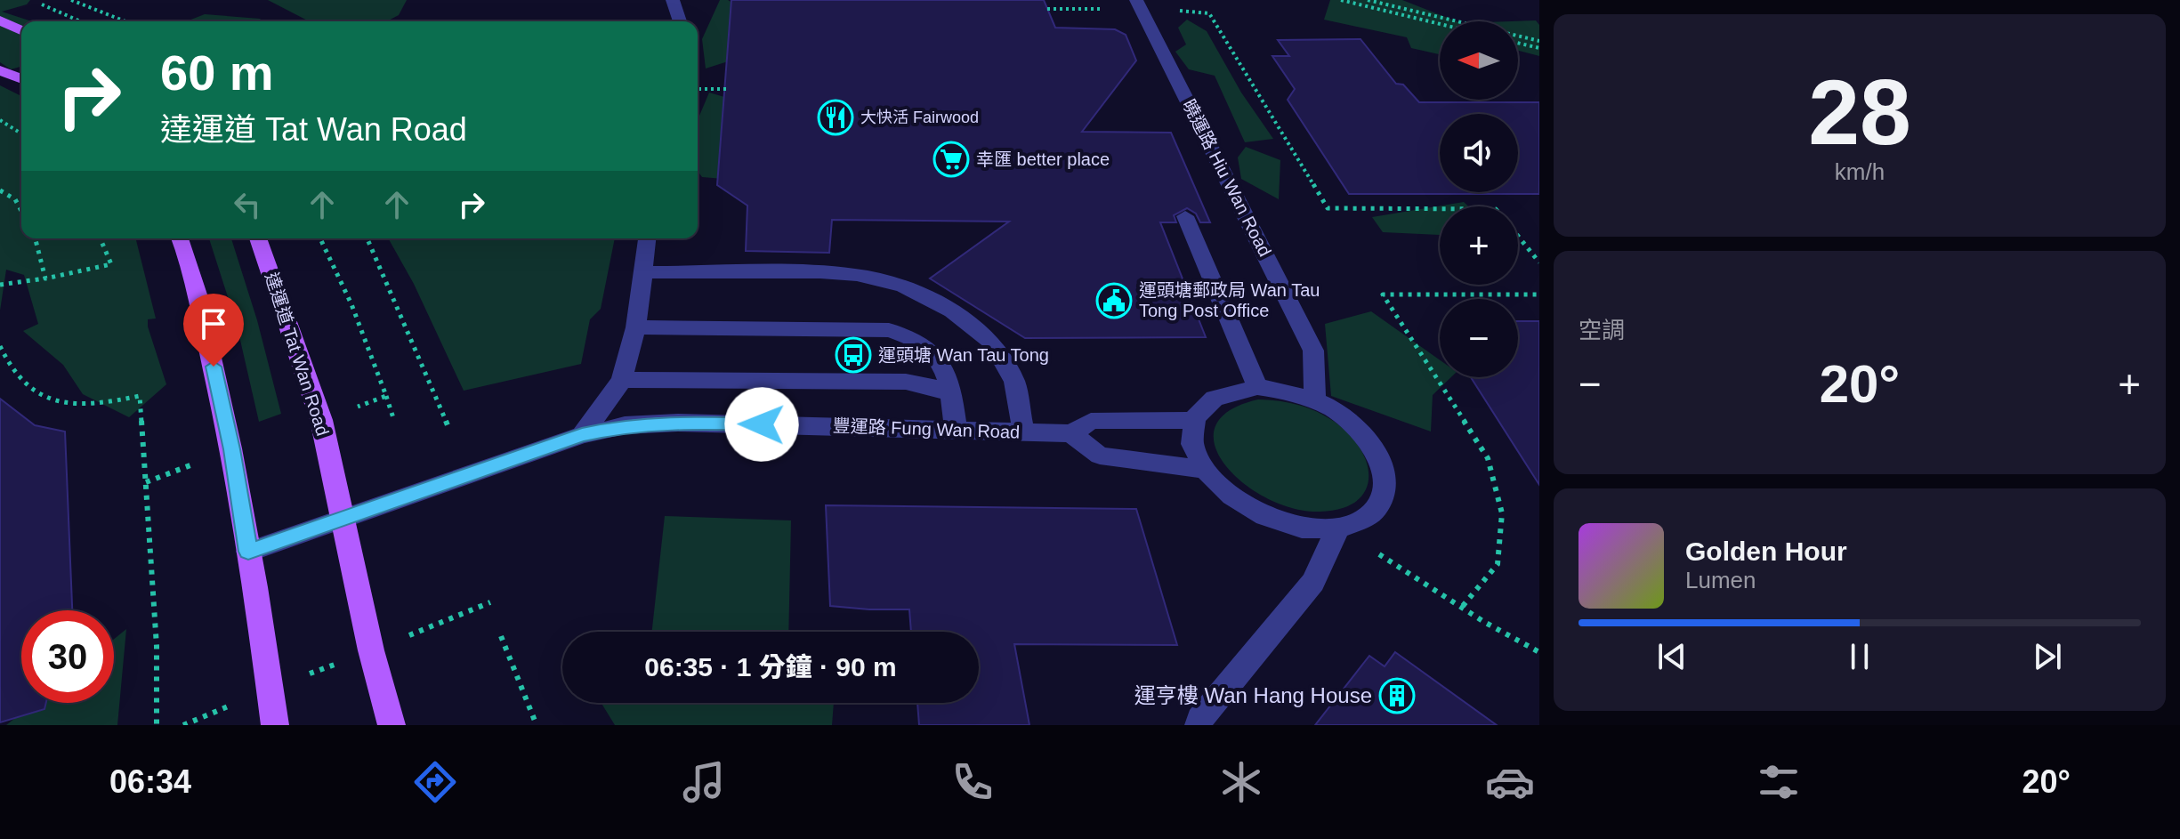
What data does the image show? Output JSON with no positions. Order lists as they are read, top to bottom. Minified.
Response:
{"streets":{"main road":["達運道 Tat Wan Road"],"street":["曉運路 Hiu Wan Road","豐運路 Fung Wan Road"]},"crossings":[["曉運路 Hiu Wan Road","豐運路 Fung Wan Road"],["達運道 Tat Wan Road","豐運路 Fung Wan Road"]],"places":{"restaurant":["大快活 Fairwood"],"supermarket":["幸匯 better place"],"public building":["運頭塘郵政局 Wan Tau Tong Post Office"],"bus stop":["運頭塘 Wan Tau Tong"],"building":["運亨樓 Wan Hang House"]},"north":"left","page":{"tile":[["28","km/h"],"空調"],"map_buttons":["+","−"],"turn":["60 m","達運道 Tat Wan Road"],"heat":["−","20°","+"],"song":["Golden Hour","Lumen"],"limit":"30","trip":"06:35 · 1 分鐘 · 90 m","tabs":["06:34","20°"]}}
